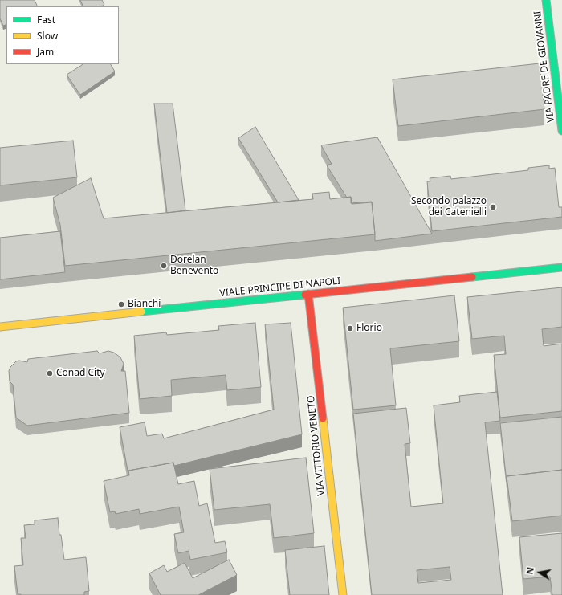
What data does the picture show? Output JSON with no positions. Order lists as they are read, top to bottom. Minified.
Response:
{"streets":{"street":["VIA PADRE DE GIOVANNI","VIALE PRINCIPE DI NAPOLI","VIA VITTORIO VENETO"]},"crossings":[["VIALE PRINCIPE DI NAPOLI","VIA VITTORIO VENETO"]],"places":["Secondo palazzo dei Catenielli","Dorelan Benevento","Bianchi","Florio","Conad City"],"legend":["Fast","Slow","Jam"],"north":"left"}
